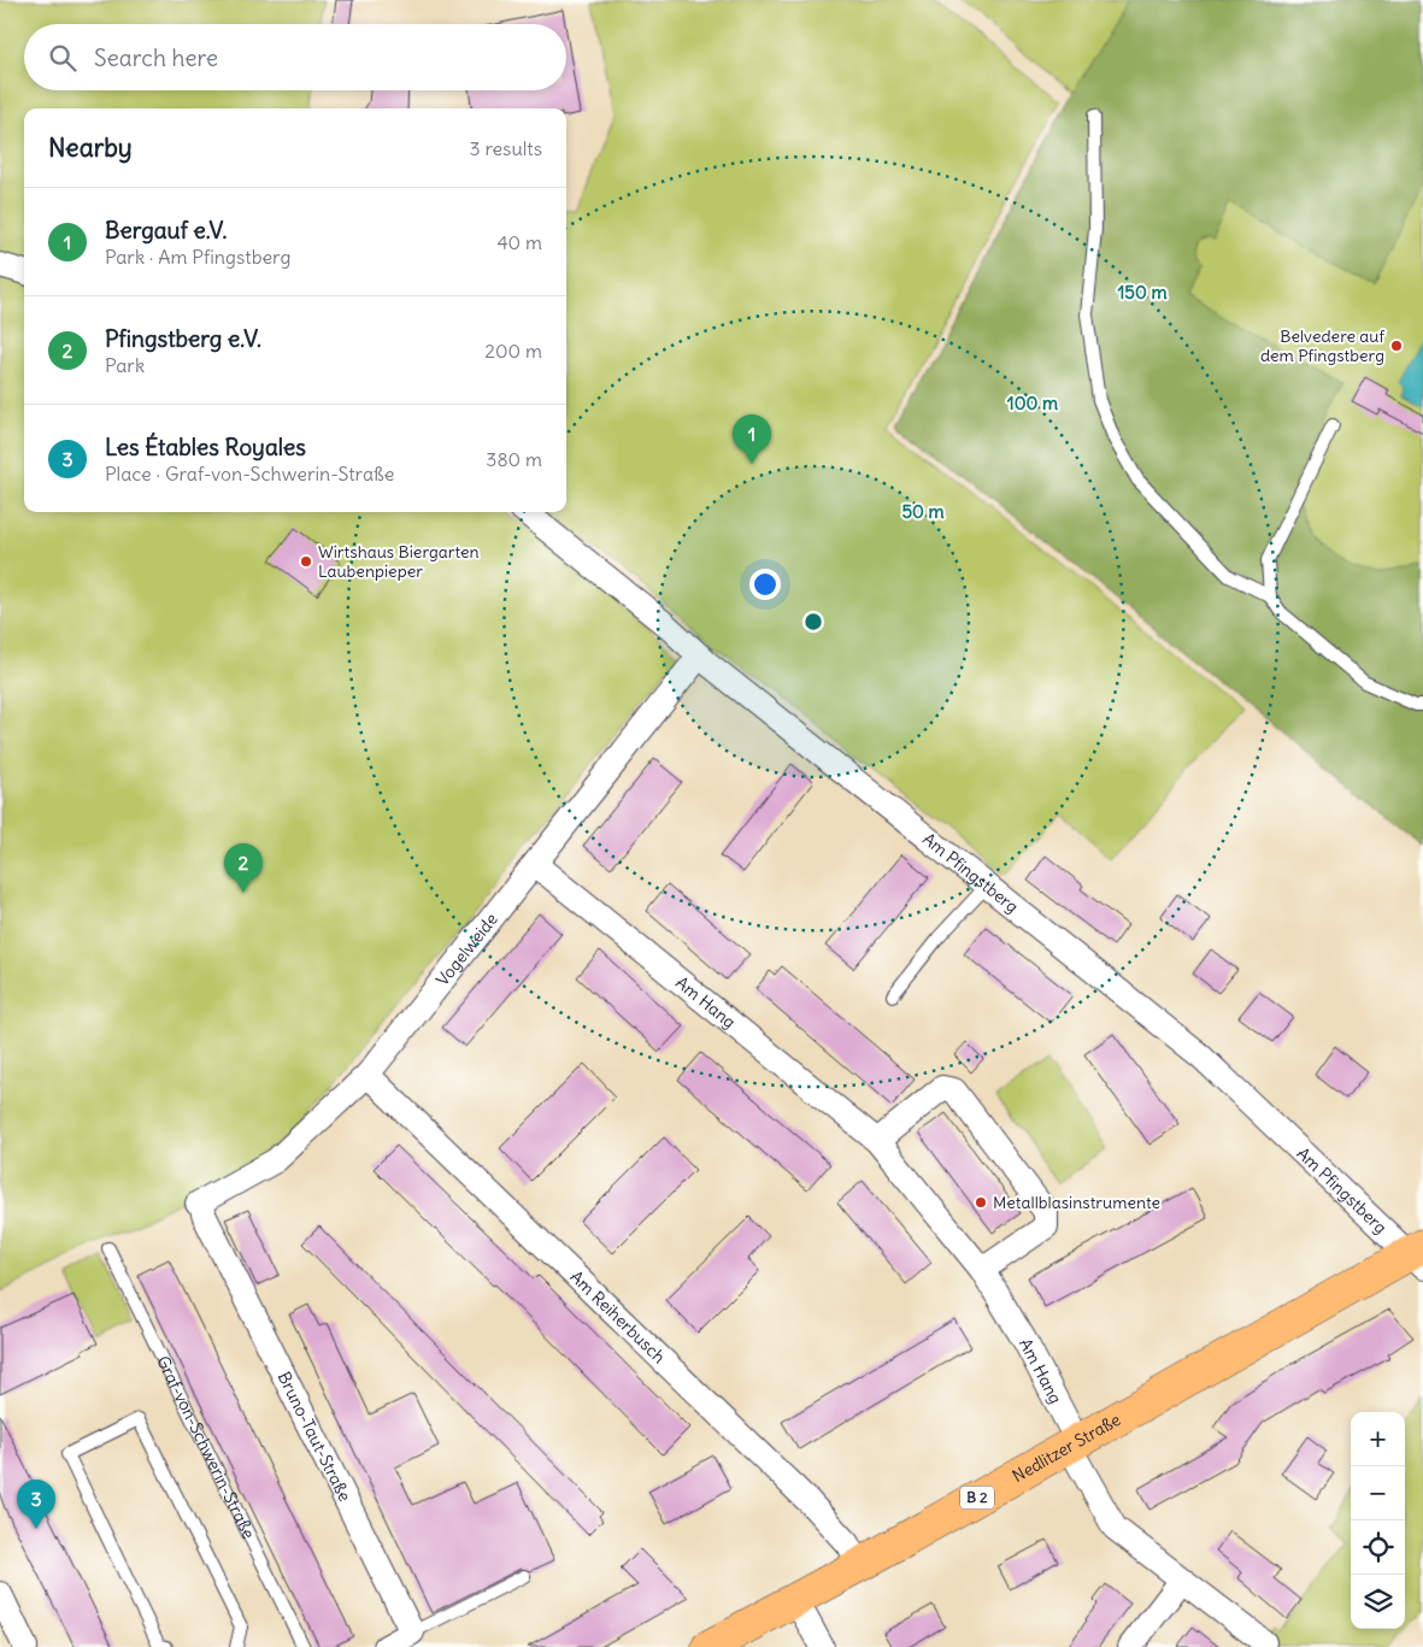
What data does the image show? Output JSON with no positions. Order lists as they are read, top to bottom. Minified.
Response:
{"streets":{"main road":["Nedlitzer Straße","B 2"],"street":["Am Pfingstberg","Vogelweide","Am Hang","Am Reiherbusch","Bruno-Taut-Straße"],"lane":["Graf-von-Schwerin-Straße"]},"crossings":[["Am Pfingstberg","Vogelweide"],["Am Pfingstberg","Nedlitzer Straße"],["Vogelweide","Am Hang"],["Vogelweide","Am Reiherbusch"],["Vogelweide","Bruno-Taut-Straße"],["Am Hang","Nedlitzer Straße"],["Am Reiherbusch","Nedlitzer Straße"]],"places":["Belvedere auf dem Pfingstberg","Wirtshaus Biergarten Laubenpieper","Metallblasinstrumente"],"page":{"search":"Search here","heading":["Nearby","3 results"],"list":[{"mark":"1","name":"Bergauf e.V.","note":"Park · Am Pfingstberg","value":"40 m"},{"mark":"2","name":"Pfingstberg e.V.","note":"Park","value":"200 m"},{"mark":"3","name":"Les Étables Royales","note":"Place · Graf-von-Schwerin-Straße","value":"380 m"}],"pins":["1","2","3"],"map_buttons":["+","−"]},"rings":["150 m","100 m","50 m"]}
